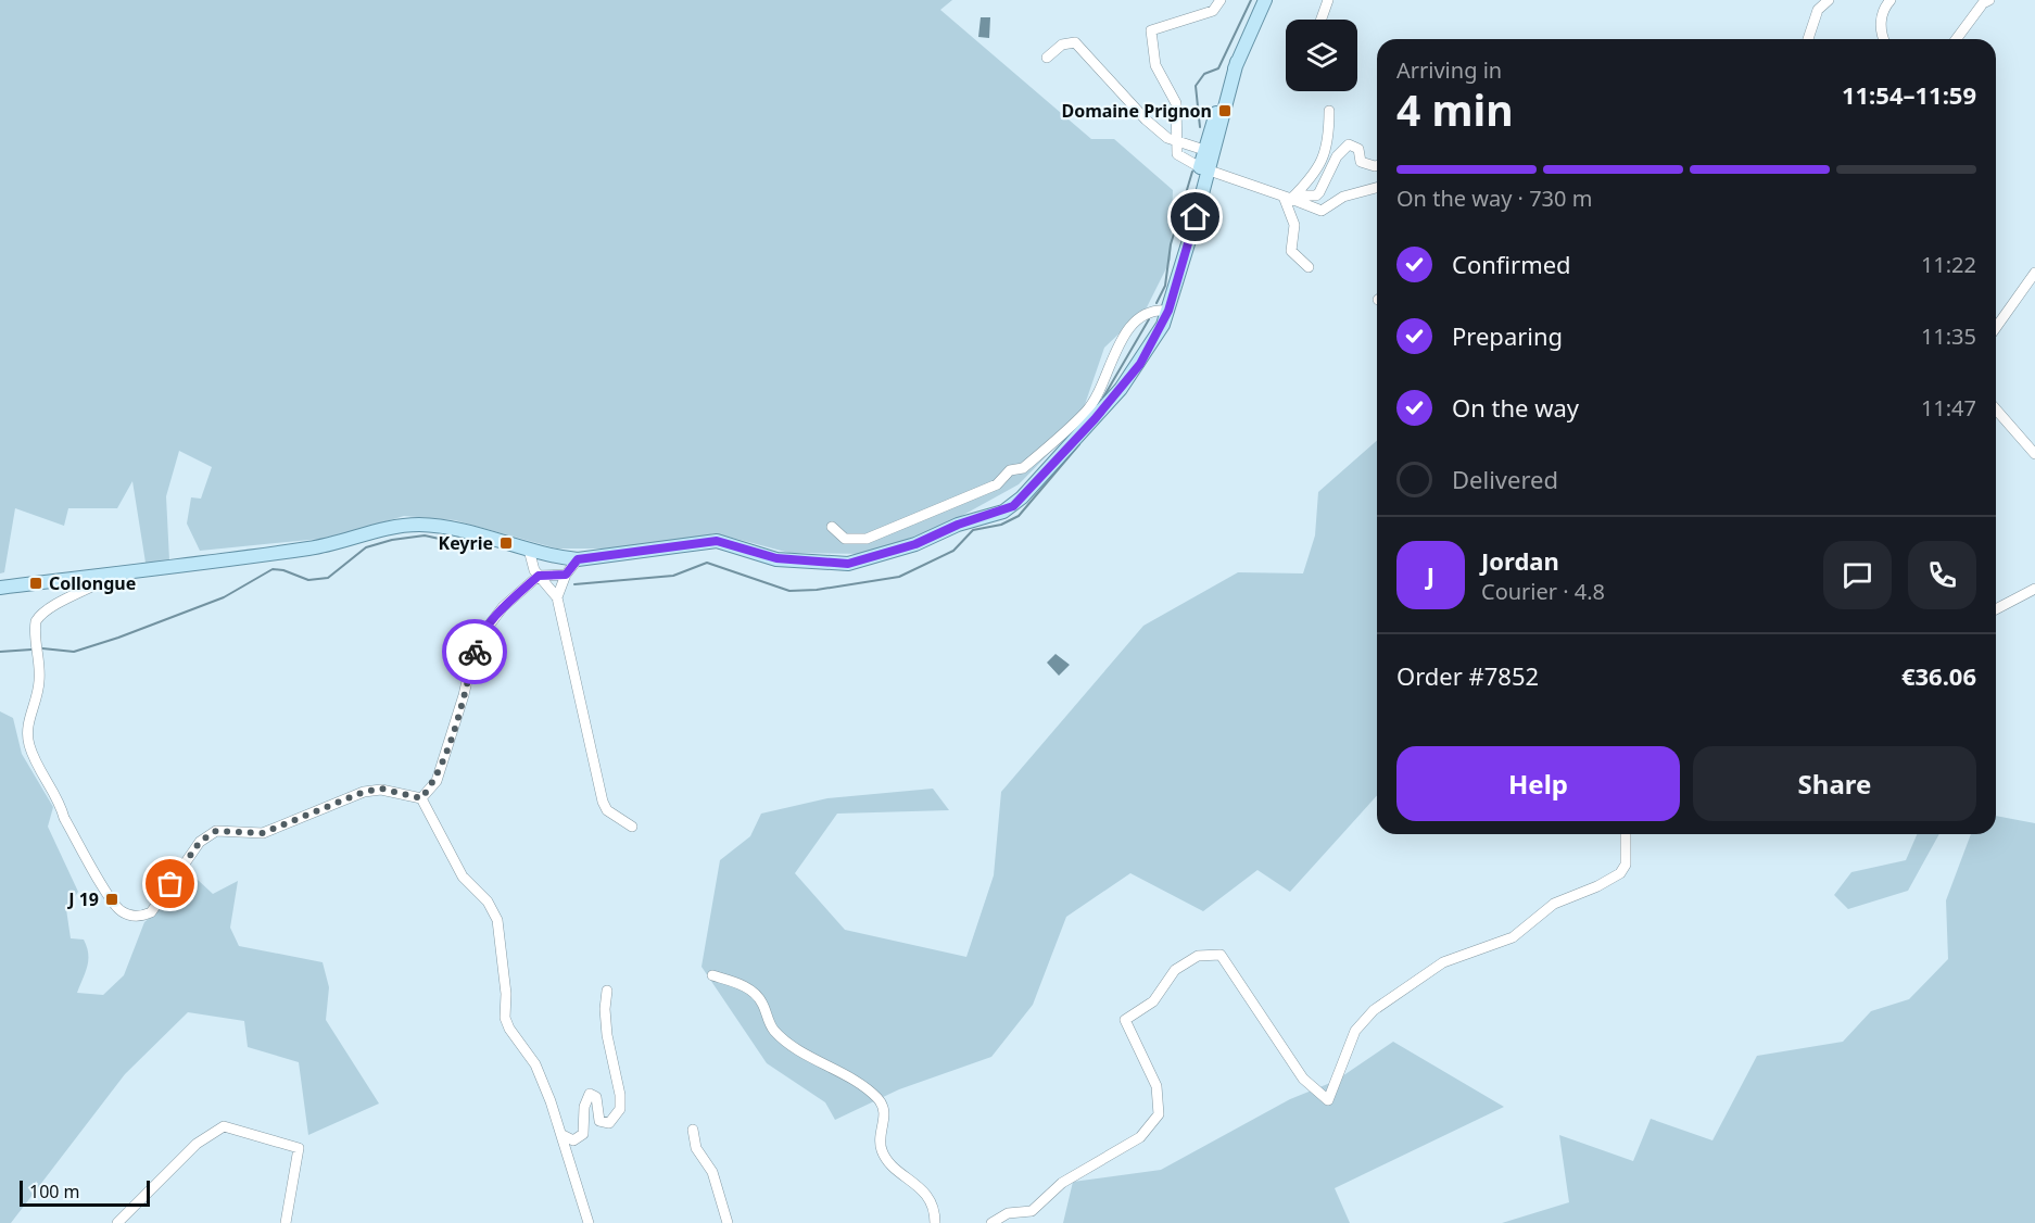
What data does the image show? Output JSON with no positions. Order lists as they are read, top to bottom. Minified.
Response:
{"places":{"transit":["Domaine Prignon","Keyrie","Collongue","J 19"]},"scale_bar":"100 m","page":{"heading":["4 min","Arriving in","11:54–11:59"],"panel":["Jordan","Courier · 4.8","Order #7852","€36.06"],"bar":"On the way · 730 m","list":[["Confirmed","11:22"],["Preparing","11:35"],["On the way","11:47"],"Delivered"],"round":"J","buttons":["Help","Share"],"scale":"100 m"}}
